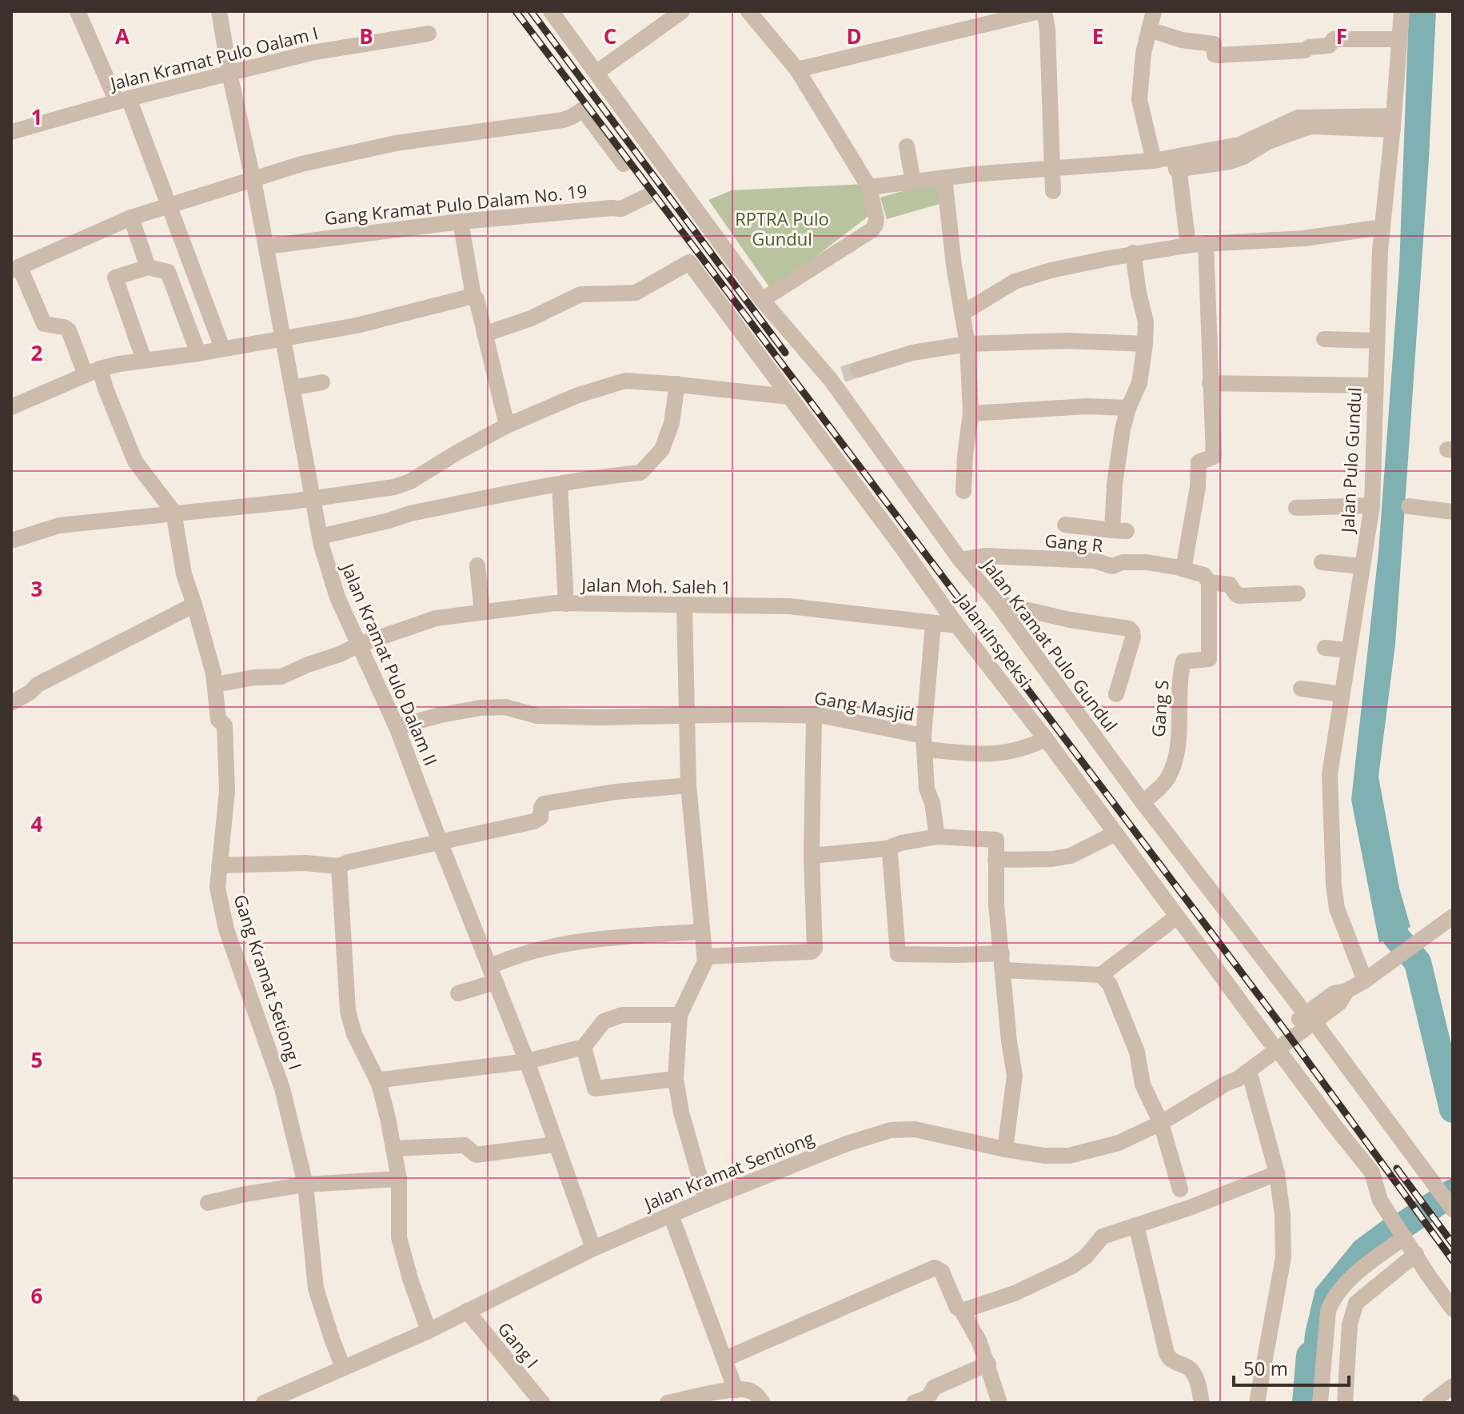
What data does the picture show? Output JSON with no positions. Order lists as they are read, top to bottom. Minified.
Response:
{"streets":{"street":["Jalan Kramat Pulo Oalam I","Gang Kramat Pulo Dalam No. 19","Jalan Pulo Gundul","Gang R","Jalan Moh. Saleh 1","Jalan Inspeksi","Jalan Kramat Pulo Gundul","Jalan Kramat Pulo Dalam II","Gang Masjid","Gang S","Gang Kramat Setiong I","Jalan Kramat Sentiong","Gang I"]},"crossings":[["Jalan Kramat Pulo Oalam I","Jalan Kramat Pulo Dalam II"],["Gang Kramat Pulo Dalam No. 19","Jalan Kramat Pulo Dalam II"],["Jalan Pulo Gundul","Jalan Kramat Sentiong"],["Gang R","Jalan Kramat Pulo Gundul"],["Jalan Moh. Saleh 1","Jalan Inspeksi"],["Jalan Moh. Saleh 1","Jalan Kramat Pulo Dalam II"],["Jalan Moh. Saleh 1","Gang Masjid"],["Jalan Moh. Saleh 1","Gang Kramat Setiong I"],["Jalan Inspeksi","Jalan Kramat Sentiong"],["Jalan Kramat Pulo Gundul","Gang S"],["Jalan Kramat Pulo Gundul","Jalan Kramat Sentiong"],["Jalan Kramat Pulo Dalam II","Gang Masjid"],["Jalan Kramat Pulo Dalam II","Jalan Kramat Sentiong"],["Gang Kramat Setiong I","Jalan Kramat Sentiong"],["Jalan Kramat Sentiong","Gang I"]],"parks":["RPTRA Pulo Gundul"],"scale_bar":"50 m","grid":{"columns":["A","B","C","D","E","F"],"rows":["1","2","3","4","5","6"]}}
